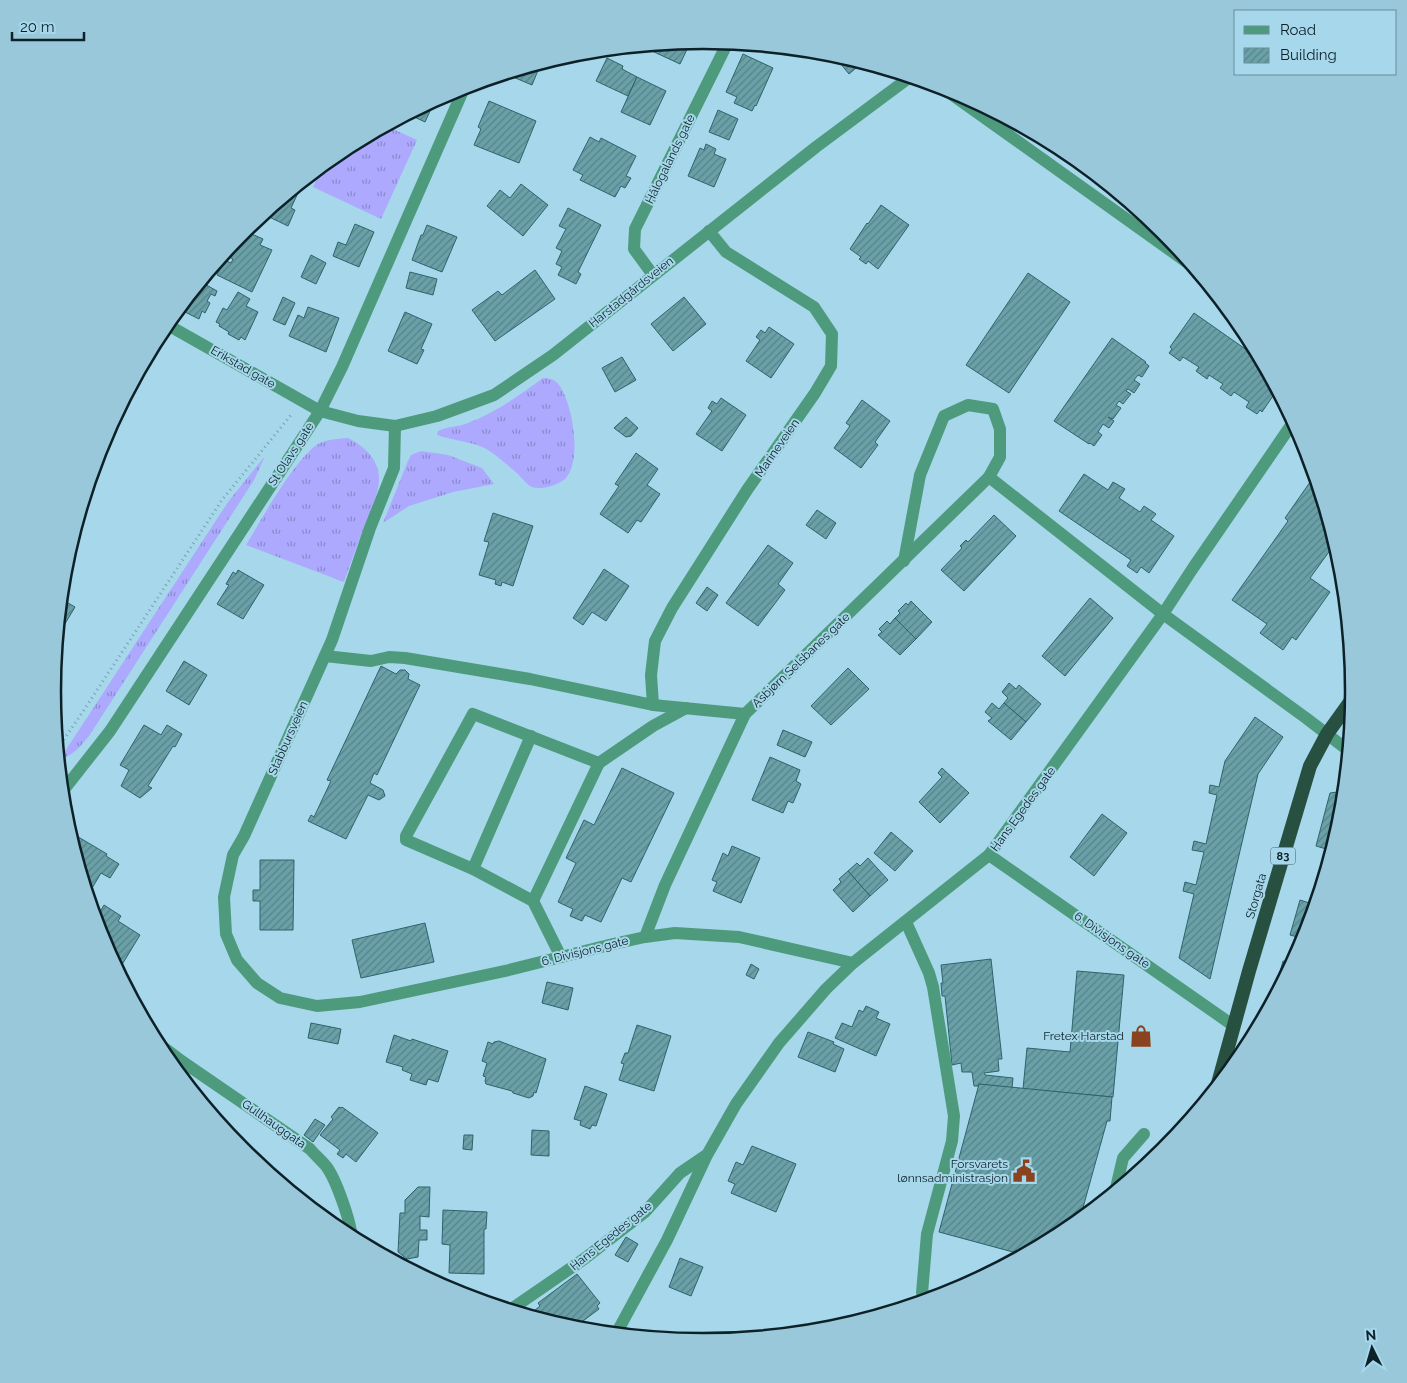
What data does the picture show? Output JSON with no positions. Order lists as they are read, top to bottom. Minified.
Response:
{"streets":{"highway":["83","Storgata"],"street":["Hålogalands gate","Harstadgårdsveien","Erikstad gate","Marineveien","St Olavs gate","Asbjørn Selsbanes gate","Stabbursveien","Hans Egedes gate","6. Divisjons gate","Gullhauggata"]},"crossings":[["Hålogalands gate","Harstadgårdsveien"],["Harstadgårdsveien","Erikstad gate"],["Harstadgårdsveien","Marineveien"],["Harstadgårdsveien","St Olavs gate"],["Harstadgårdsveien","Stabbursveien"],["Erikstad gate","St Olavs gate"],["Asbjørn Selsbanes gate","6. Divisjons gate"],["Stabbursveien","6. Divisjons gate"],["Hans Egedes gate","6. Divisjons gate"],["Storgata","6. Divisjons gate"]],"places":{"shop":["Fretex Harstad"],"public building":["Forsvarets lønnsadministrasjon"]},"legend":["Road","Building"],"scale_bar":"20 m","north":"top"}
